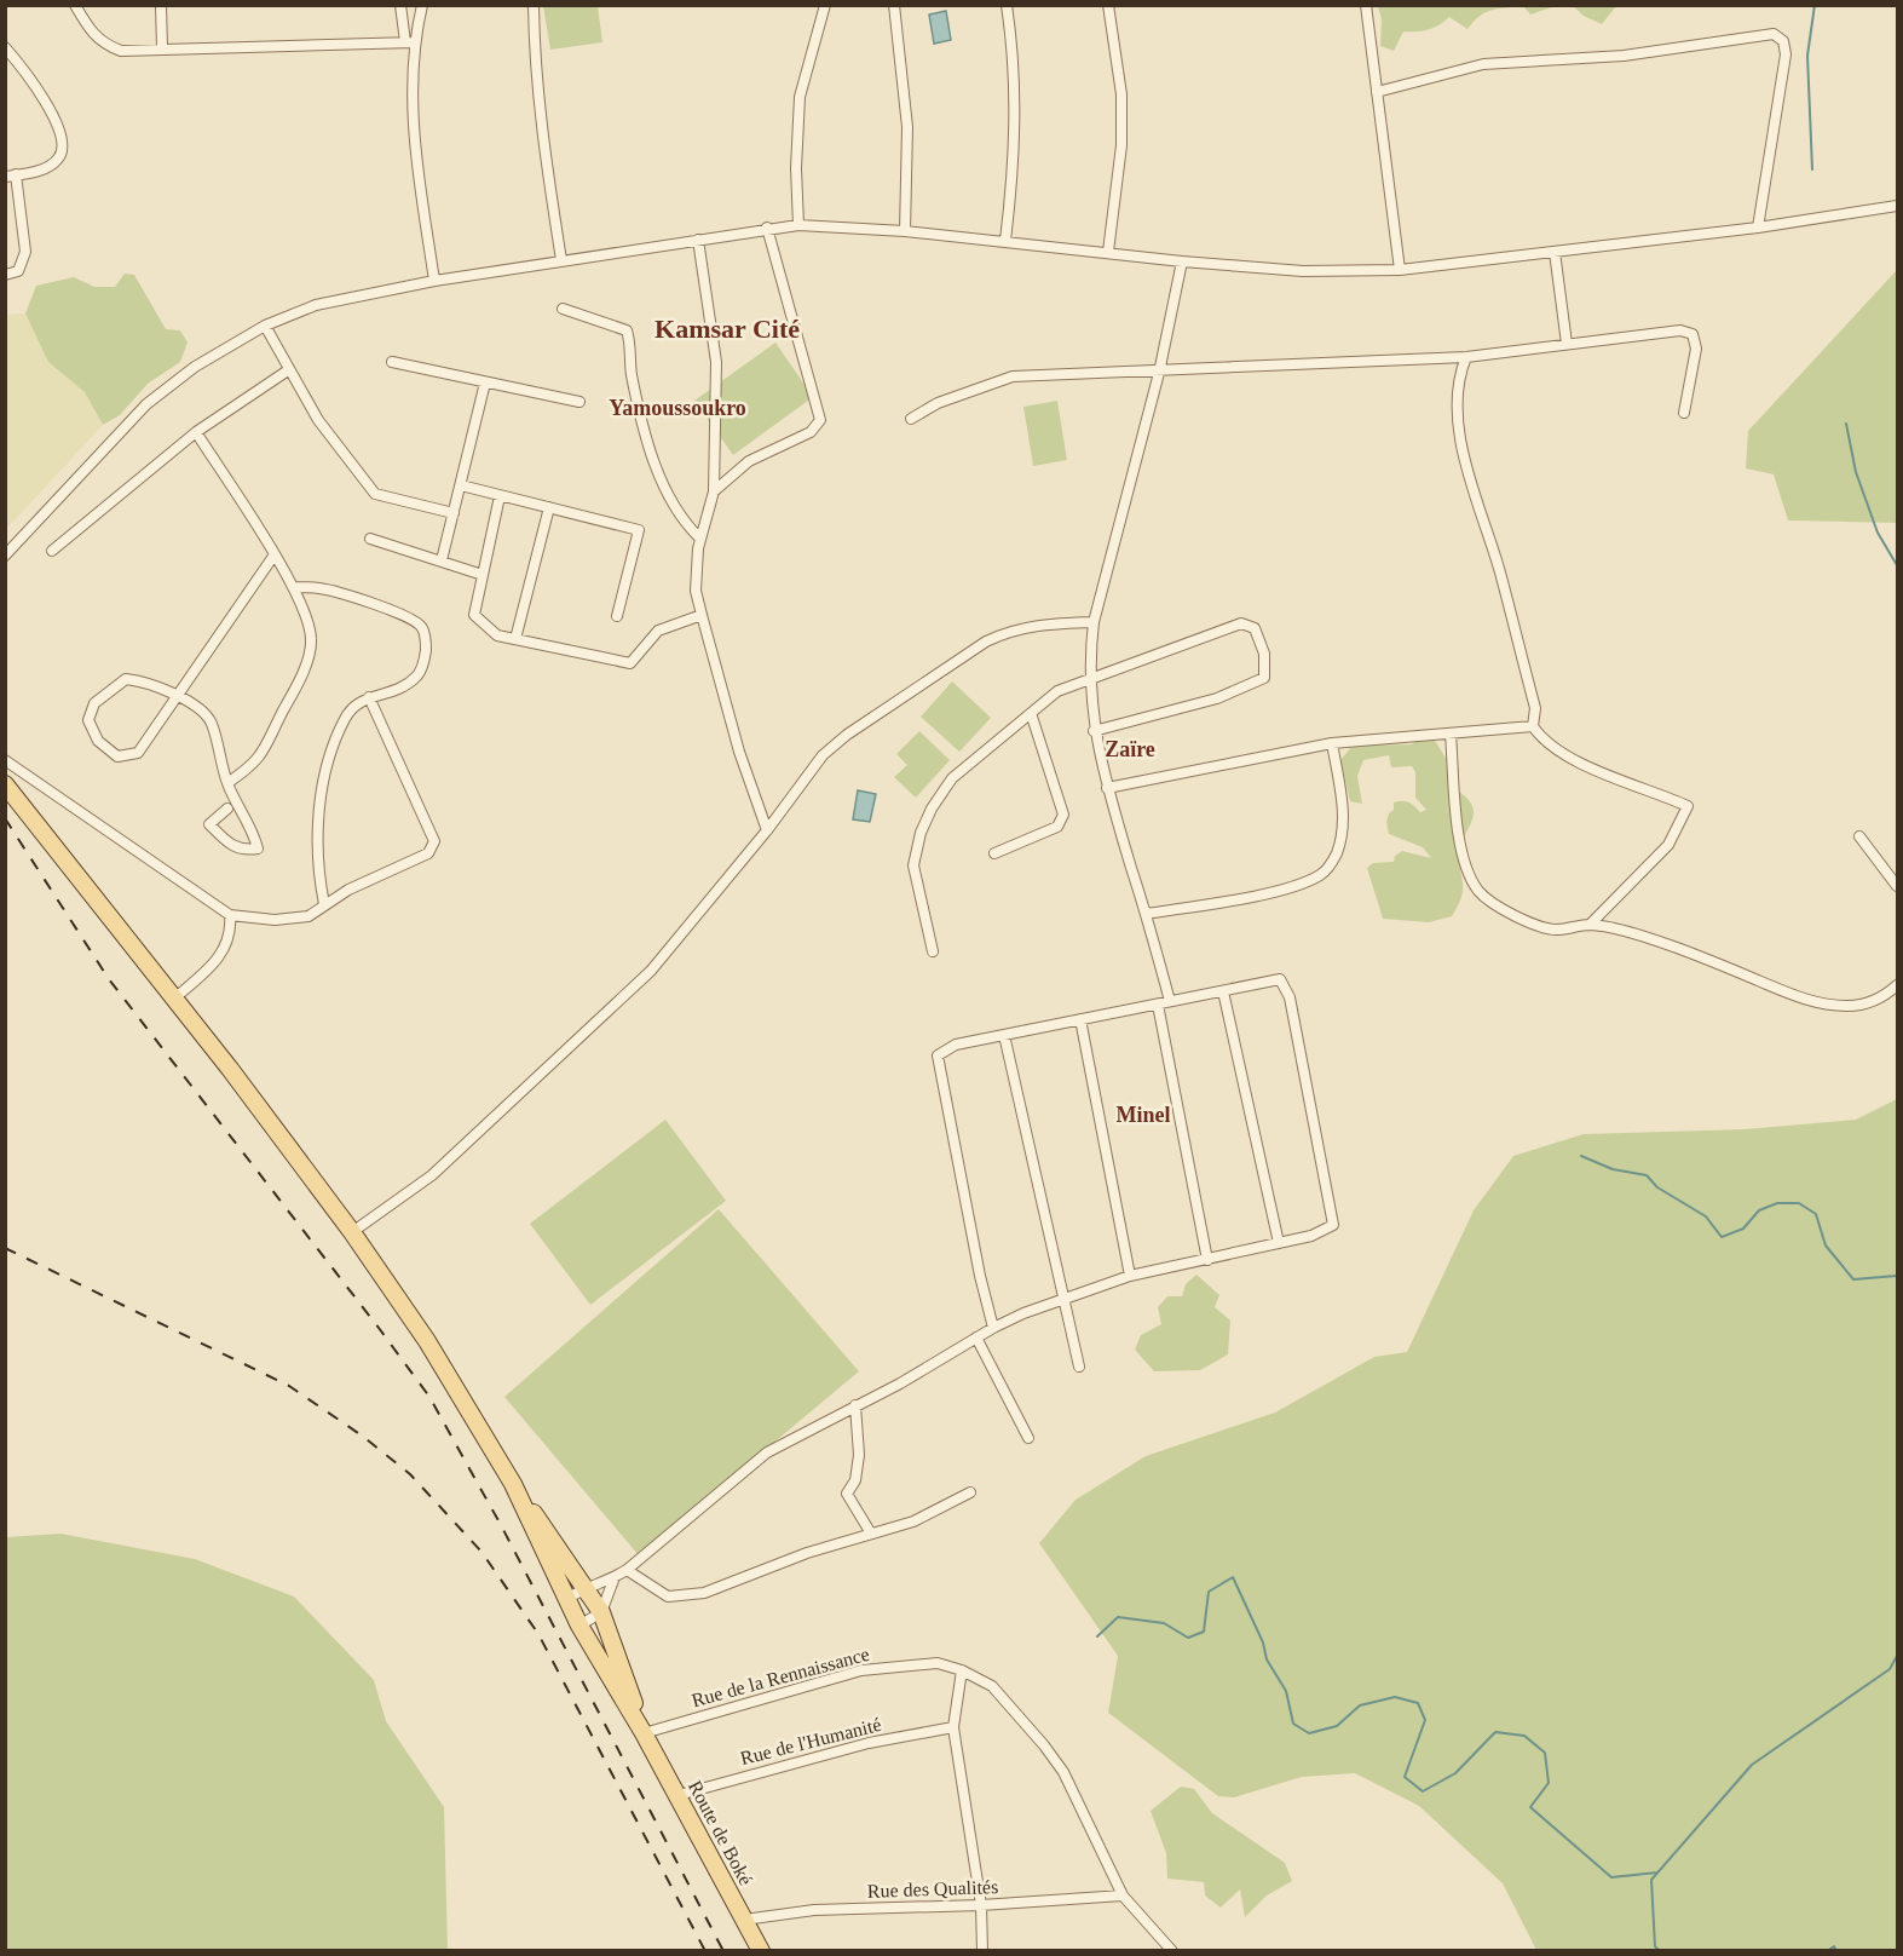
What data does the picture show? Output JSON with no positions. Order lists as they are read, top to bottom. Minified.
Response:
{"streets":{"main road":["Route de Boké"],"street":["Rue de la Rennaissance","Rue de l'Humanité","Rue des Qualités"]},"crossings":[["Rue de la Rennaissance","Route de Boké"],["Rue de la Rennaissance","Rue des Qualités"],["Rue de l'Humanité","Route de Boké"],["Route de Boké","Rue des Qualités"]],"districts":["Kamsar Cité","Yamoussoukro","Zaïre","Minel"]}
